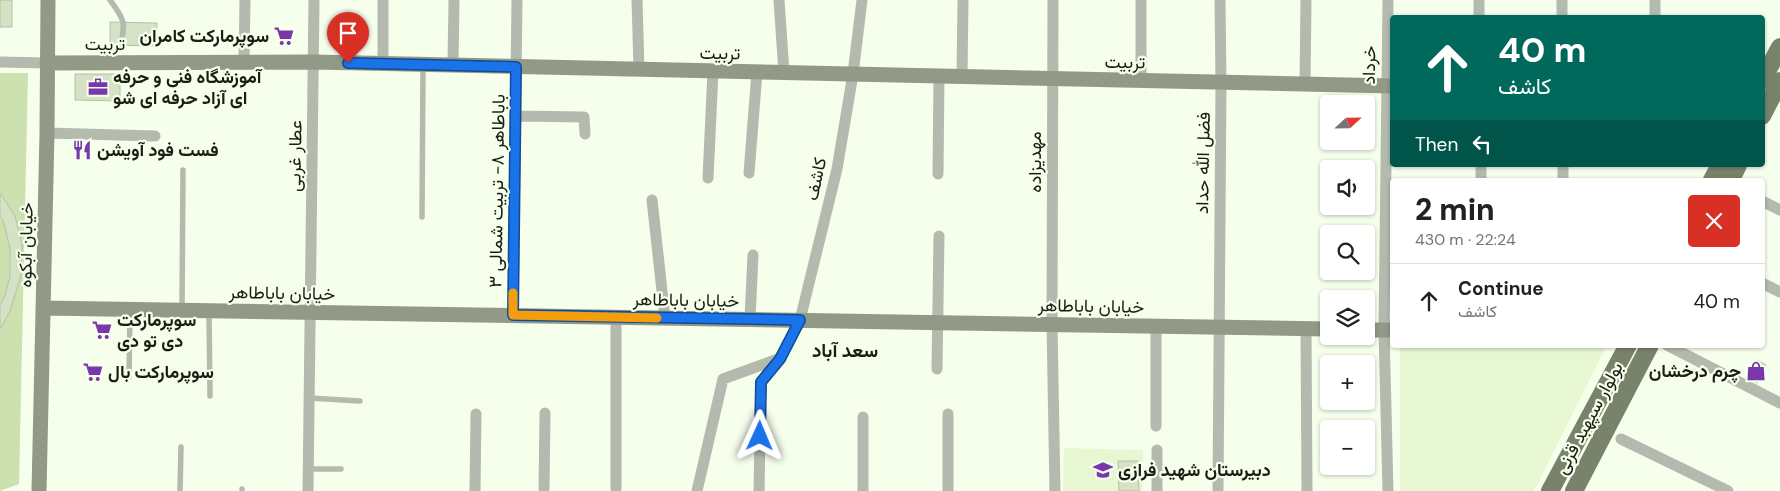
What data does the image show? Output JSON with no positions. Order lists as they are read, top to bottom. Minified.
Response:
{"streets":{"main road":["بولوار سپهبد قرنی"],"street":["تربیت","خرداد","عطار غربی","مهدیزاده","فضل الله حداد","کاشف","باباطاهر ۸- تربیت شمالی ۳","خیابان آبکوه","خیابان باباطاهر"]},"crossings":[["تربیت","خرداد"],["تربیت","عطار غربی"],["تربیت","مهدیزاده"],["تربیت","فضل الله حداد"],["تربیت","کاشف"],["تربیت","باباطاهر ۸- تربیت شمالی ۳"],["تربیت","خیابان آبکوه"],["عطار غربی","خیابان باباطاهر"],["مهدیزاده","خیابان باباطاهر"],["فضل الله حداد","خیابان باباطاهر"],["کاشف","خیابان باباطاهر"],["باباطاهر ۸- تربیت شمالی ۳","خیابان باباطاهر"],["خیابان آبکوه","خیابان باباطاهر"]],"districts":["سعد آباد"],"places":{"supermarket":["سوپرمارکت کامران","سوپرمارکت دی تو دی","سوپرمارکت بال"],"office":["آموزشگاه فنی و حرفه ای آزاد حرفه ای شو"],"restaurant":["فست فود آویشن"],"shop":["چرم درخشان"],"school or university":["دبیرستان شهید فرازی"]},"north":"right","page":{"turn":["40 m","کاشف"],"map_buttons":["+","−"],"then":"Then","heading":["2 min","430 m · 22:24"],"list":[{"name":"Continue","note":"کاشف","value":"40 m"}]}}
